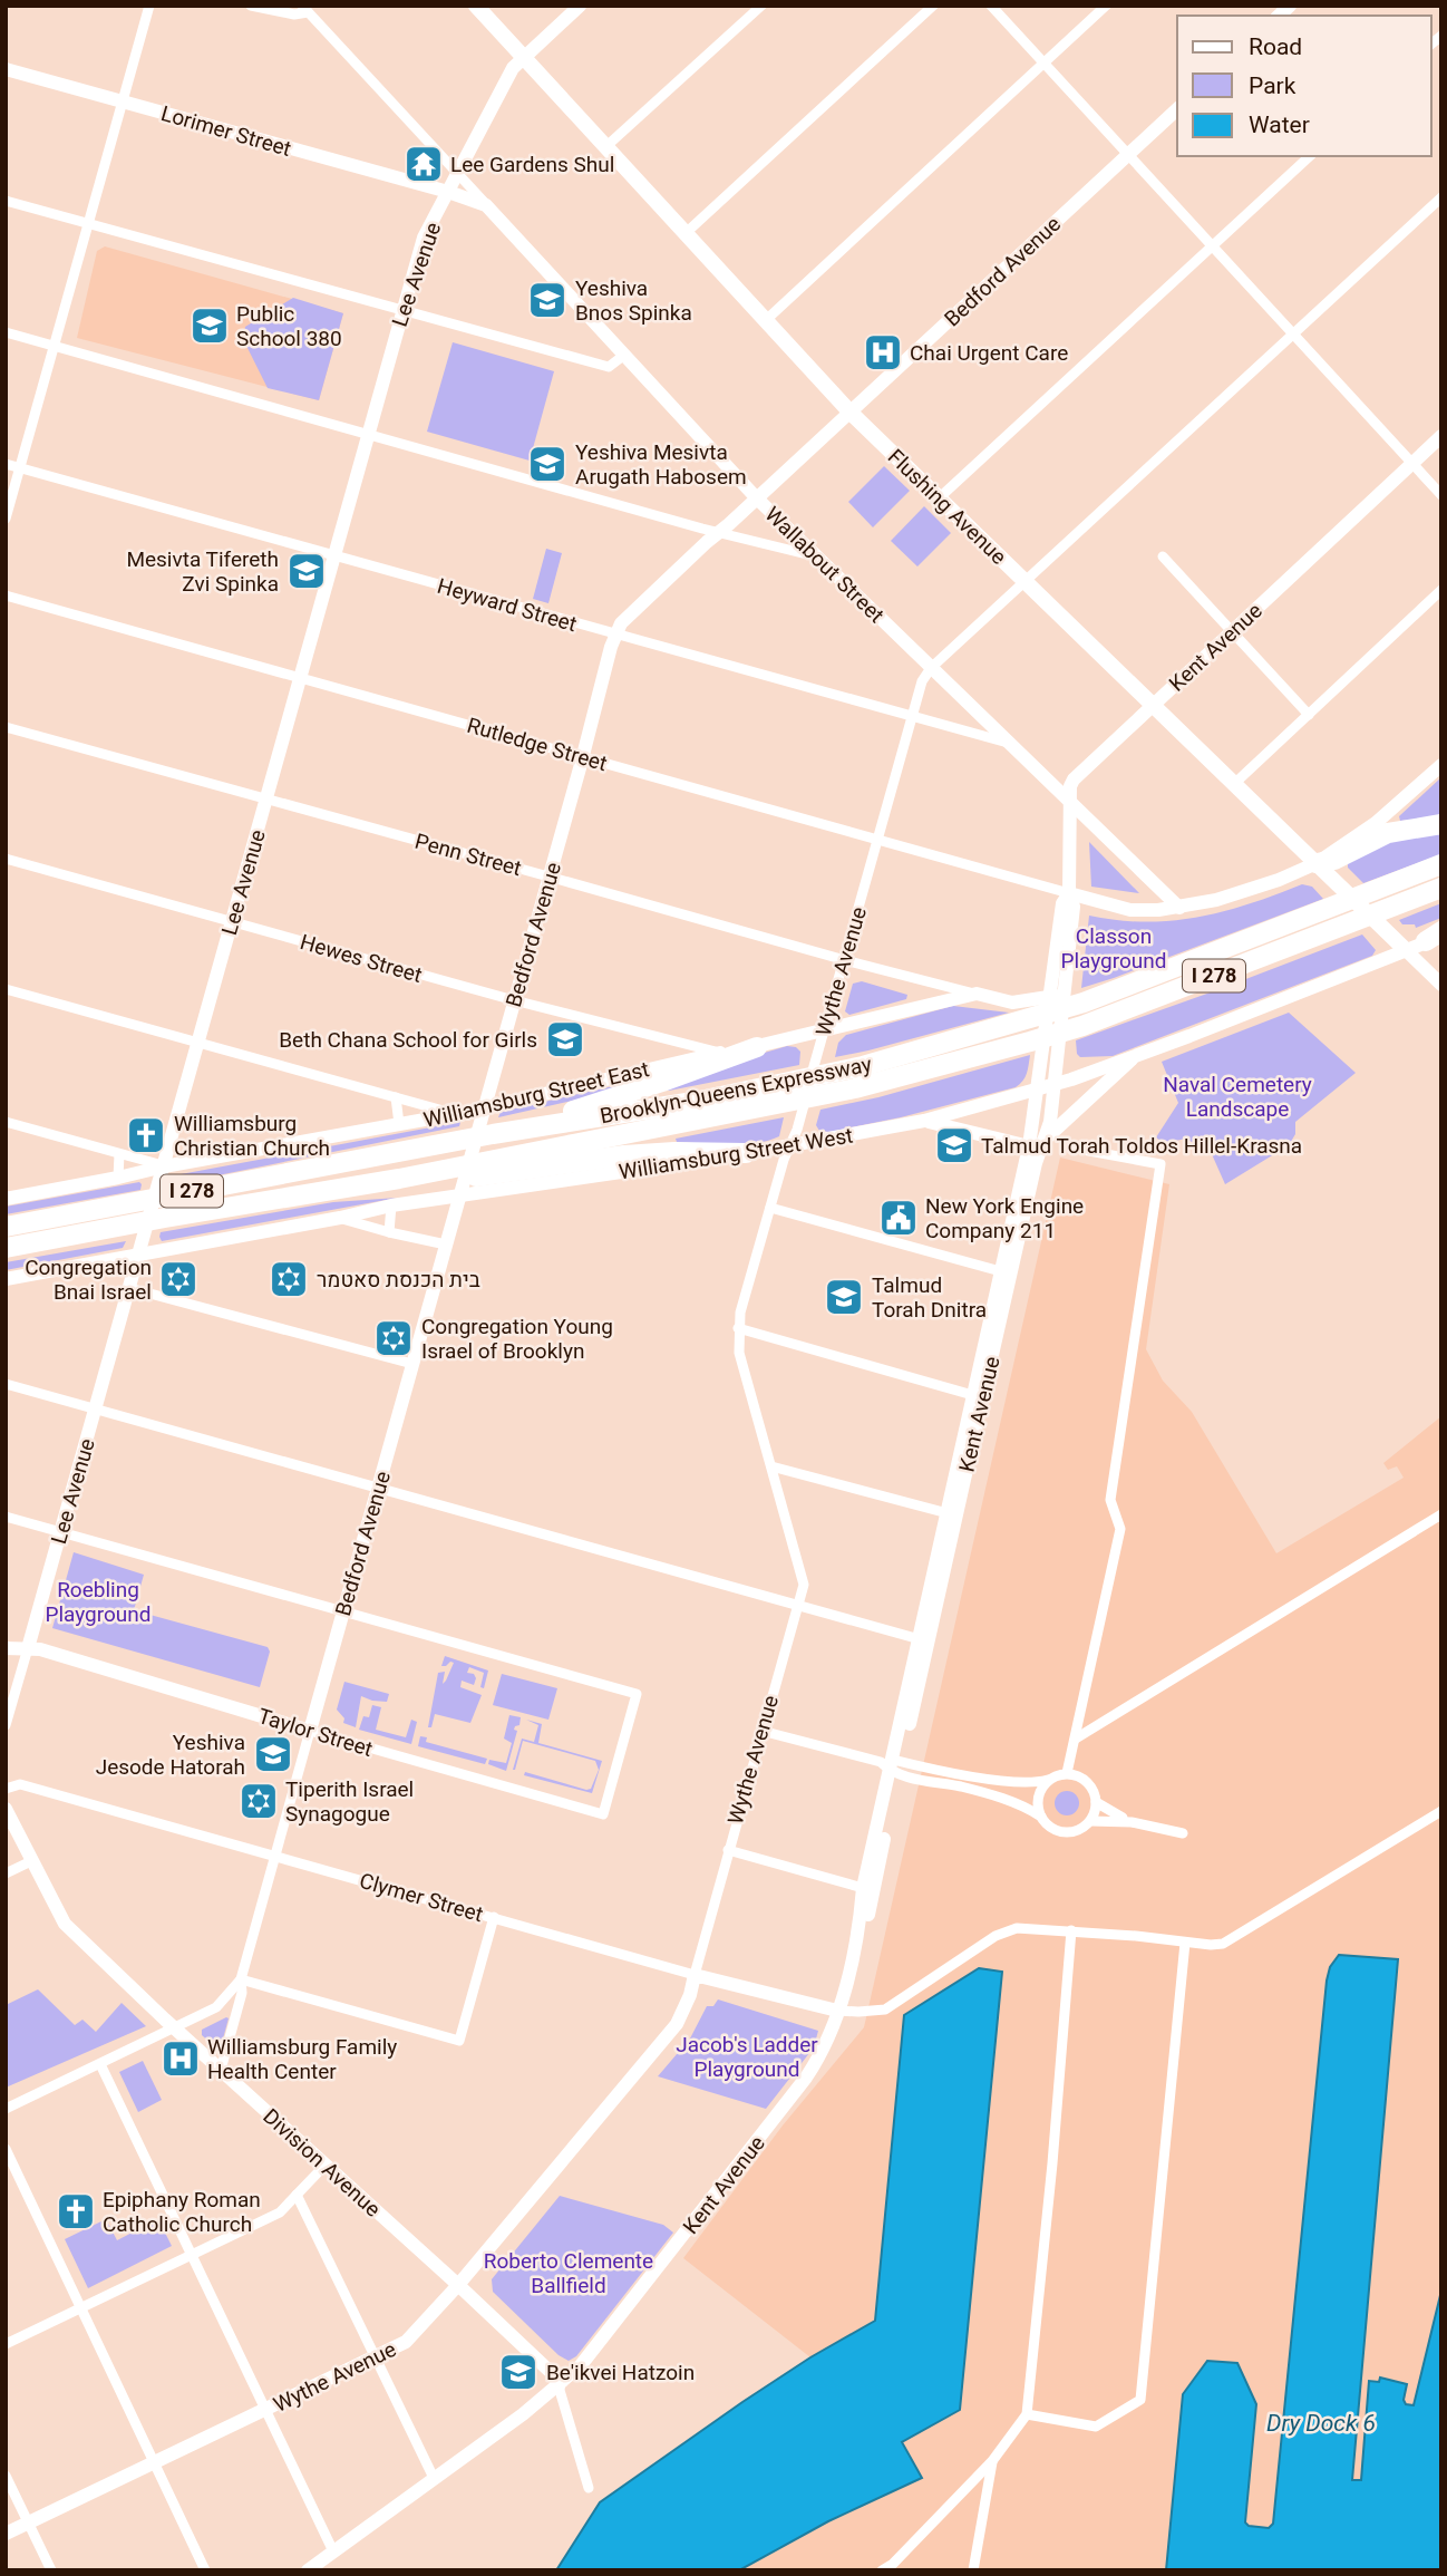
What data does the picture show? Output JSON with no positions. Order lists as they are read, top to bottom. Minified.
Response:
{"streets":{"highway":["I 278","Brooklyn-Queens Expressway"],"main road":["Lorimer Street","Bedford Avenue","Lee Avenue","Flushing Avenue","Wallabout Street","Kent Avenue","Wythe Avenue","Williamsburg Street East","Williamsburg Street West","Taylor Street","Clymer Street","Division Avenue"],"street":["Heyward Street","Rutledge Street","Penn Street","Hewes Street"]},"crossings":[["Lorimer Street","Lee Avenue"],["Lorimer Street","Wallabout Street"],["Bedford Avenue","Flushing Avenue"],["Bedford Avenue","Wallabout Street"],["Bedford Avenue","Heyward Street"],["Bedford Avenue","Rutledge Street"],["Bedford Avenue","Penn Street"],["Bedford Avenue","Hewes Street"],["Bedford Avenue","Brooklyn-Queens Expressway"],["Bedford Avenue","Williamsburg Street East"],["Bedford Avenue","Williamsburg Street West"],["Bedford Avenue","Taylor Street"],["Bedford Avenue","Clymer Street"],["Bedford Avenue","Division Avenue"],["Lee Avenue","Flushing Avenue"],["Lee Avenue","Wallabout Street"],["Lee Avenue","Heyward Street"],["Lee Avenue","Rutledge Street"],["Lee Avenue","Penn Street"],["Lee Avenue","Hewes Street"],["Lee Avenue","Williamsburg Street East"],["Lee Avenue","Williamsburg Street West"],["Lee Avenue","Taylor Street"],["Flushing Avenue","Kent Avenue"],["Flushing Avenue","Williamsburg Street West"],["Wallabout Street","Heyward Street"],["Wallabout Street","Kent Avenue"],["Wallabout Street","Wythe Avenue"],["Heyward Street","Wythe Avenue"],["Kent Avenue","Rutledge Street"],["Kent Avenue","Williamsburg Street East"],["Kent Avenue","Williamsburg Street West"],["Kent Avenue","Clymer Street"],["Kent Avenue","Division Avenue"],["Rutledge Street","Wythe Avenue"],["Penn Street","Wythe Avenue"],["Penn Street","Williamsburg Street East"],["Hewes Street","Williamsburg Street East"],["Wythe Avenue","Williamsburg Street East"],["Wythe Avenue","Williamsburg Street West"],["Wythe Avenue","Clymer Street"],["Wythe Avenue","Division Avenue"],["Brooklyn-Queens Expressway","Williamsburg Street East"]],"water":["Dry Dock 6"],"parks":["Classon Playground","Naval Cemetery Landscape","Roebling Playground","Jacob's Ladder Playground","Roberto Clemente Ballfield"],"places":{"temple":["Lee Gardens Shul"],"school or university":["Yeshiva Bnos Spinka","Public School 380","Yeshiva Mesivta Arugath Habosem","Mesivta Tifereth Zvi Spinka","Beth Chana School for Girls","Talmud Torah Toldos Hillel-Krasna","Talmud Torah Dnitra","Yeshiva Jesode Hatorah","Be'ikvei Hatzoin"],"hospital":["Chai Urgent Care","Williamsburg Family Health Center"],"church":["Williamsburg Christian Church","Epiphany Roman Catholic Church"],"public building":["New York Engine Company 211"],"synagogue":["Congregation Bnai Israel","בית הכנסת סאטמר","Congregation Young Israel of Brooklyn","Tiperith Israel Synagogue"]},"legend":["Road","Park","Water"]}
